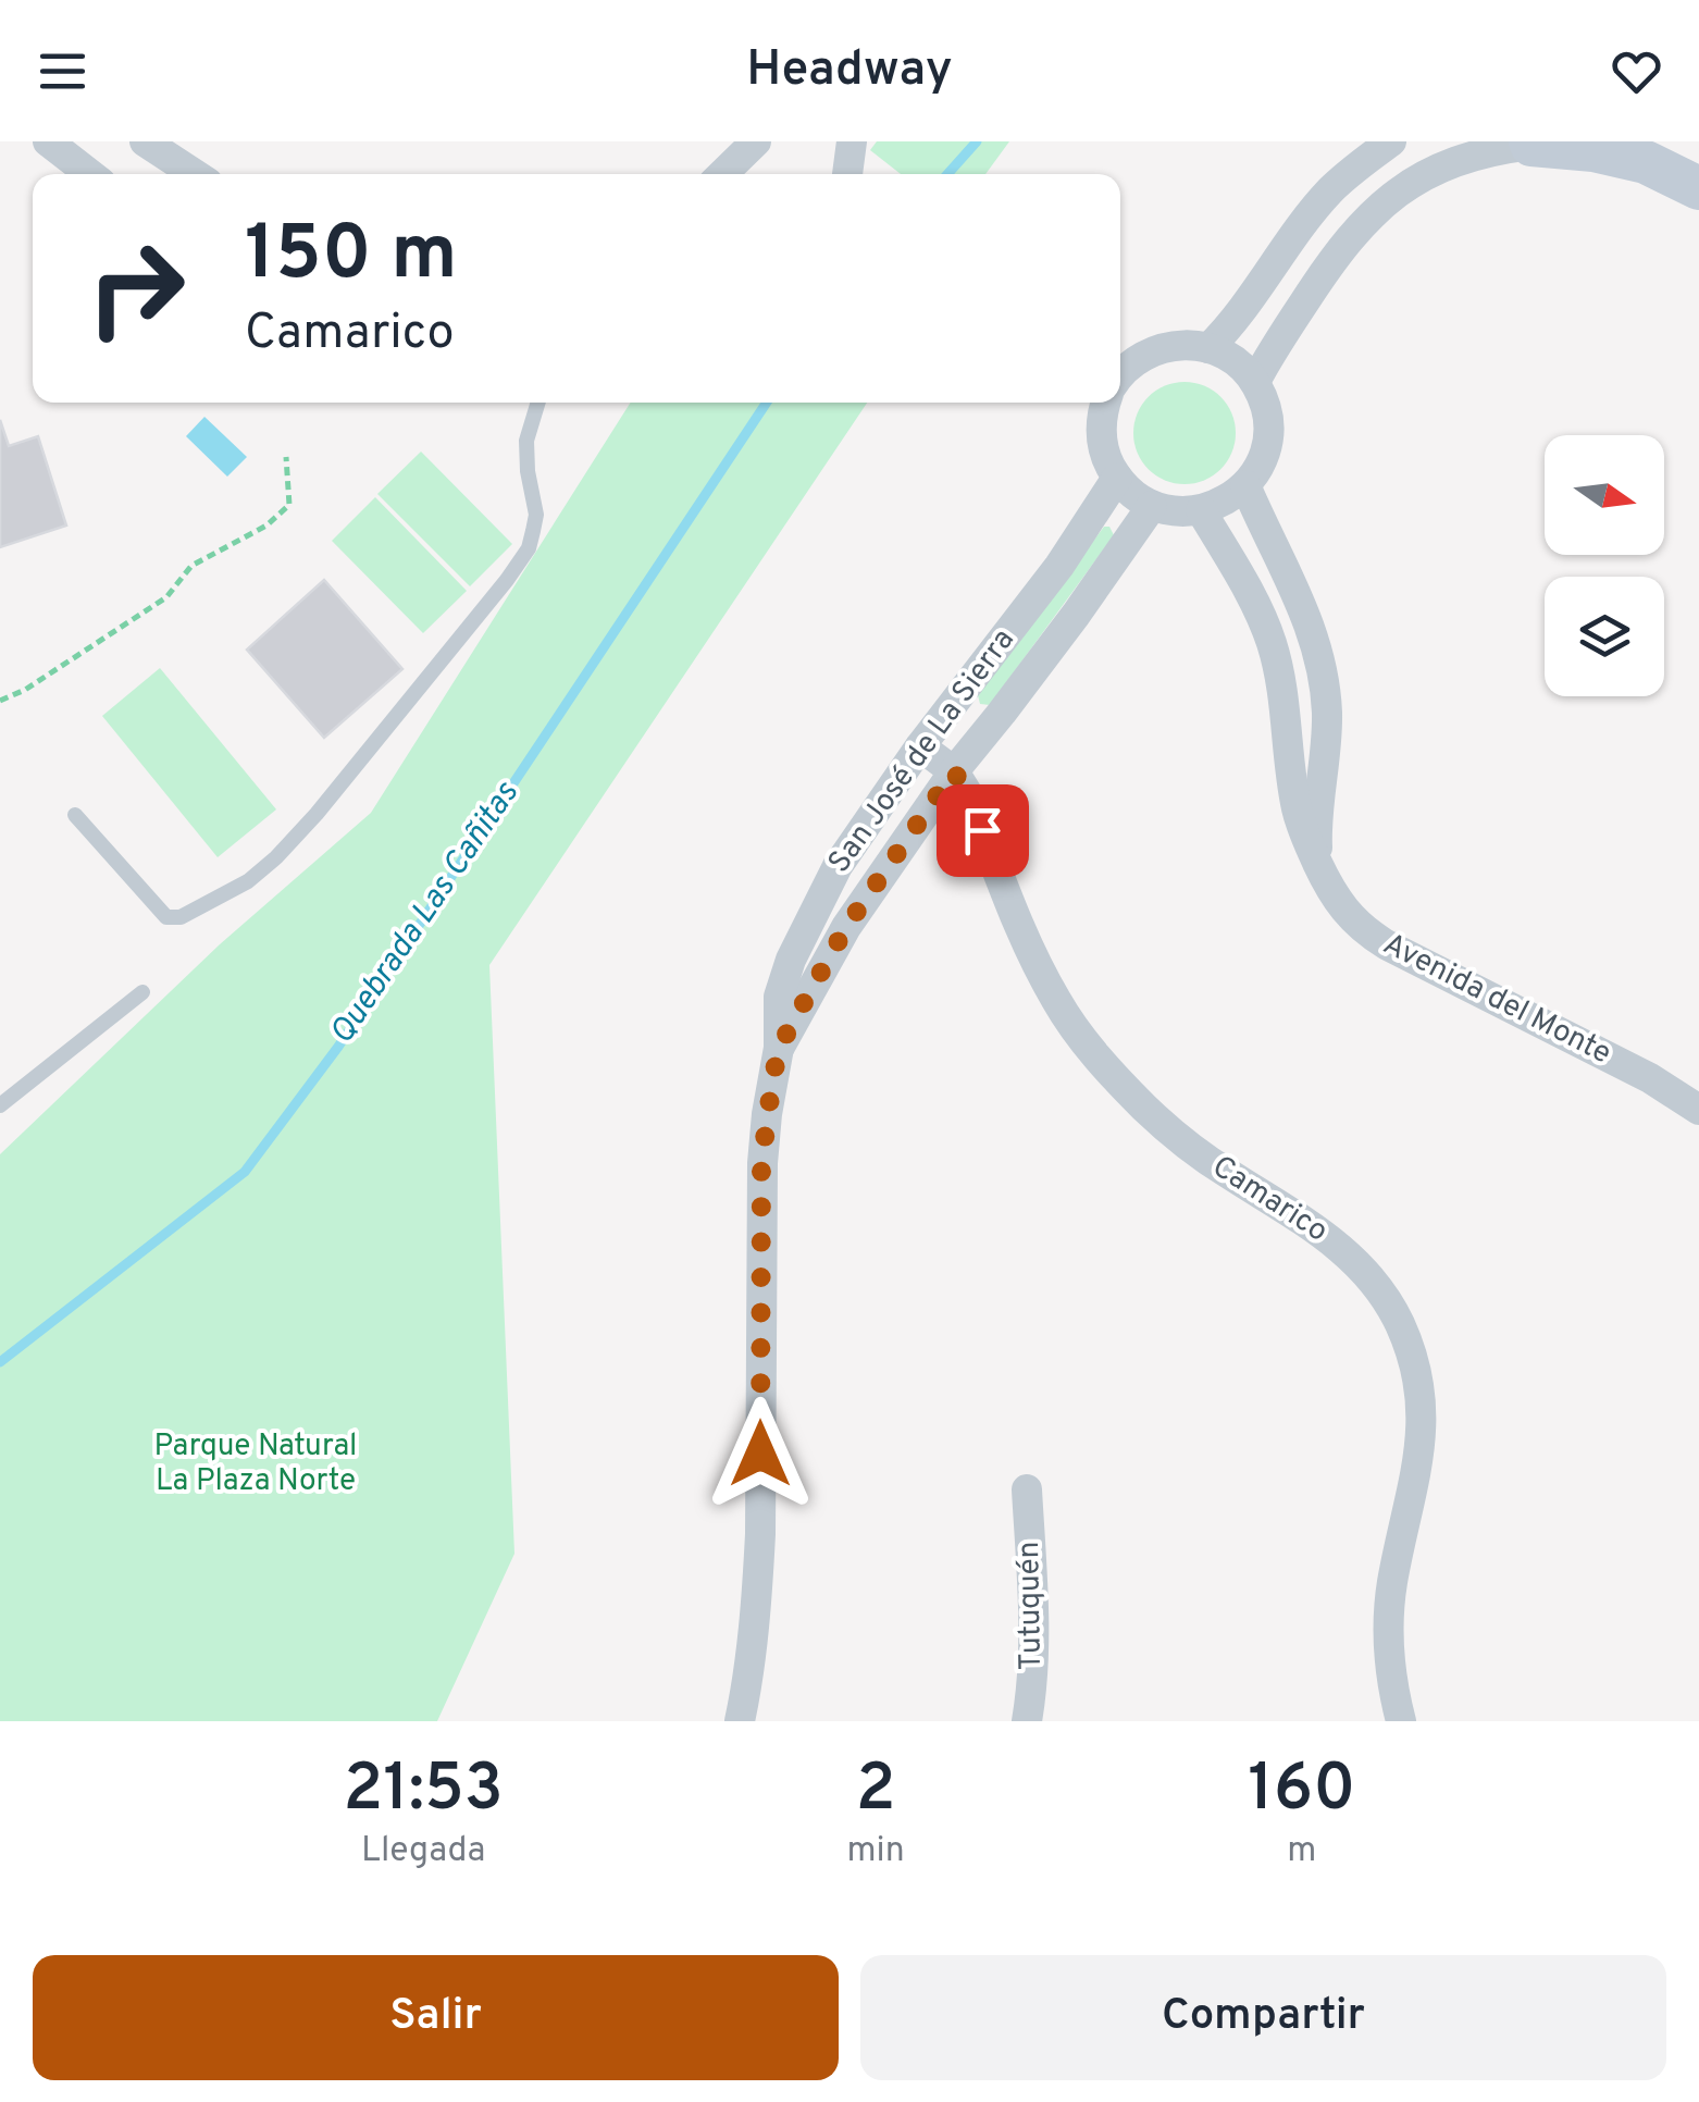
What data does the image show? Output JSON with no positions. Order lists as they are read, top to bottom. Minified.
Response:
{"streets":{"street":["San José de La Sierra","Avenida del Monte","Camarico","Tutuquén"]},"crossings":[["San José de La Sierra","Camarico"]],"water":["Quebrada Las Cañitas"],"parks":["Parque Natural La Plaza Norte"],"north":"right","page":{"header":"Headway","turn":["150 m","Camarico"],"eta":["21:53","Llegada","2","min","160","m"],"buttons":["Salir","Compartir"]}}
